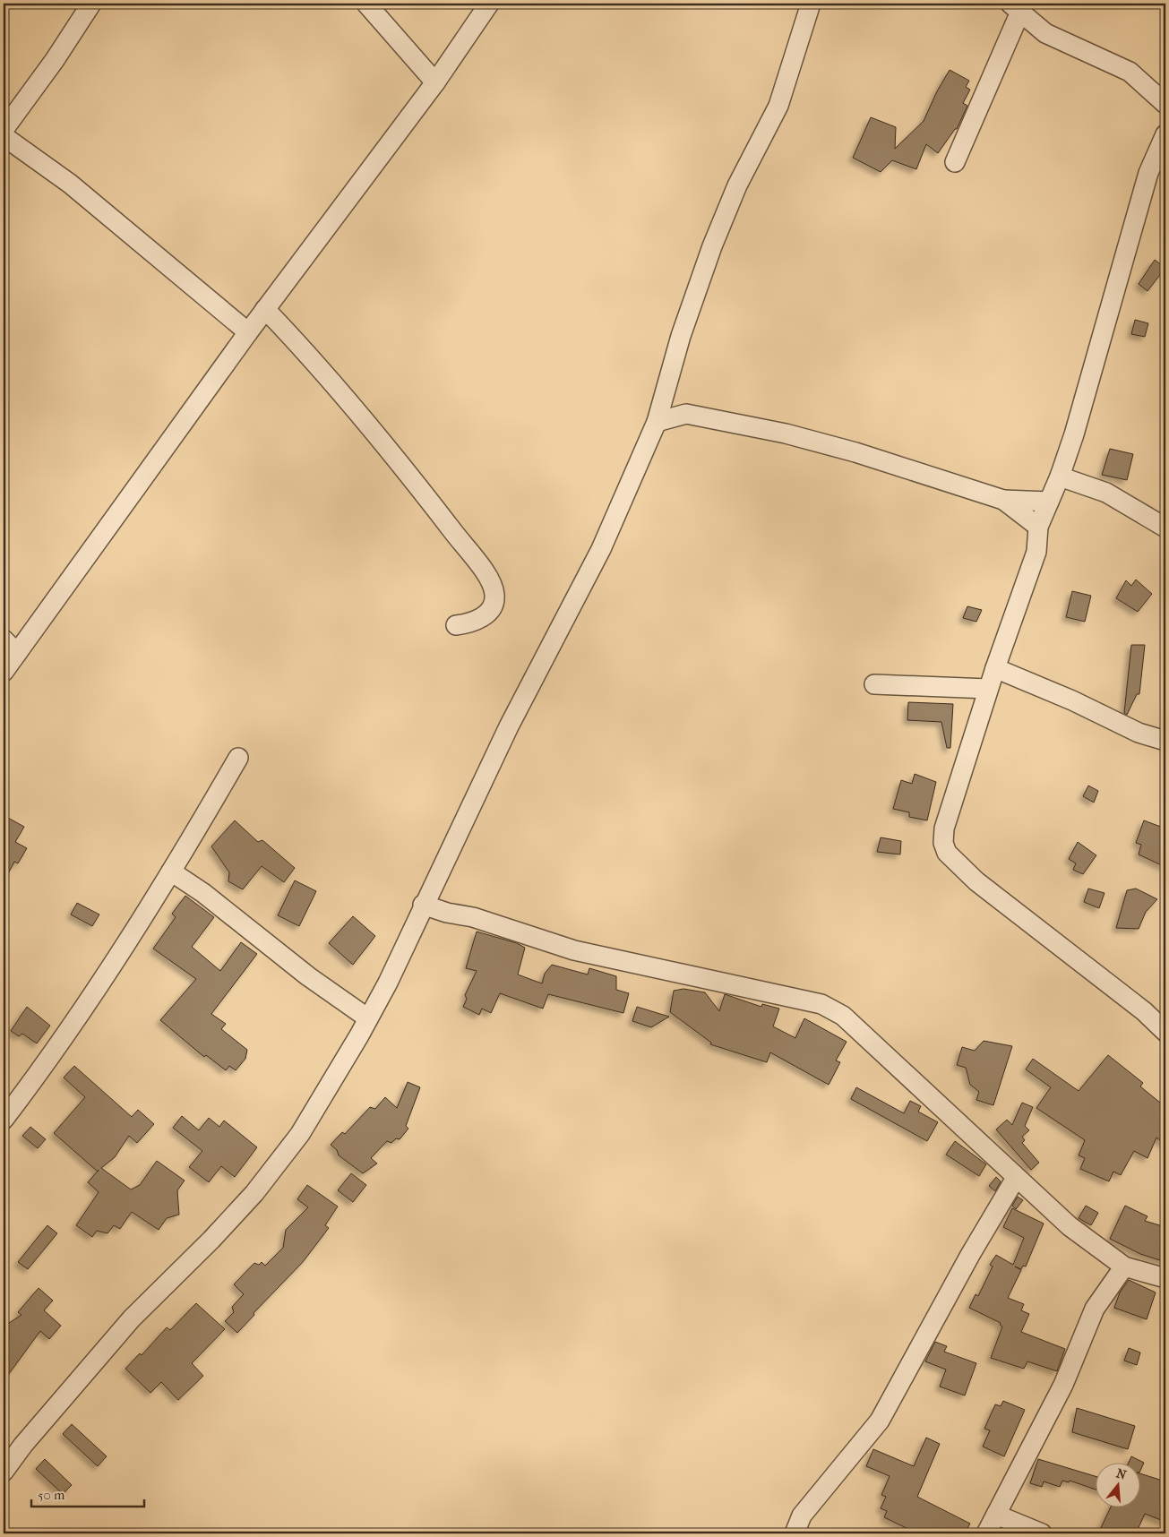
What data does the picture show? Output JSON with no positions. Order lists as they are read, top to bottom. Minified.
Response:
{"scale_bar":"50 m","north":"top"}
